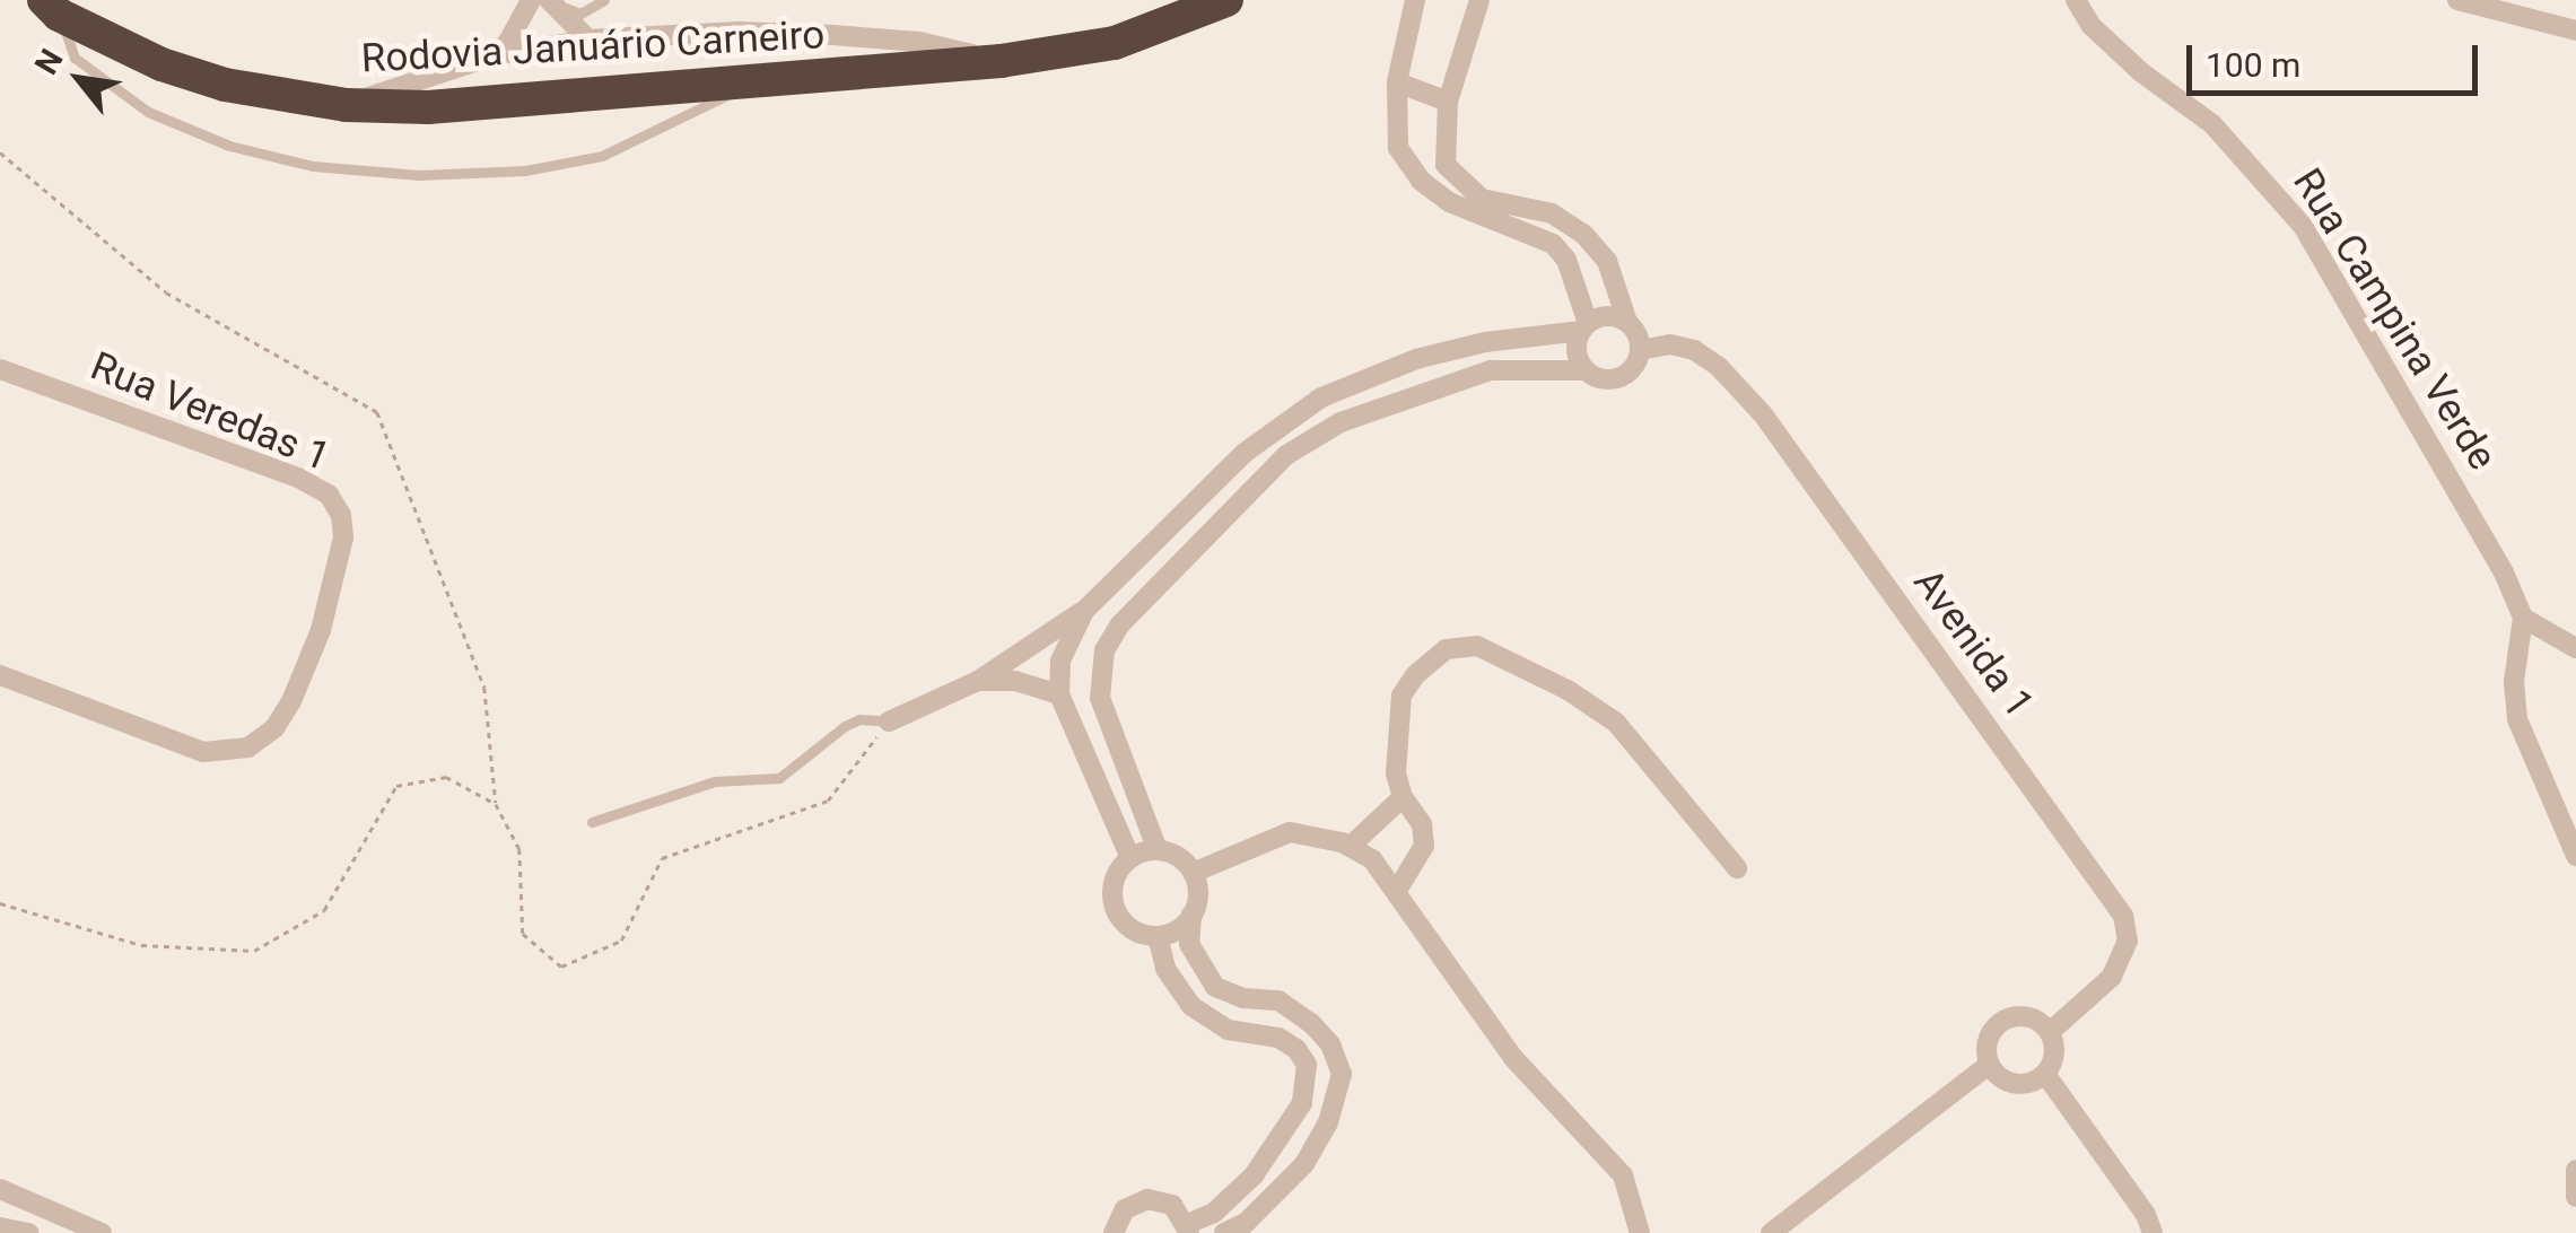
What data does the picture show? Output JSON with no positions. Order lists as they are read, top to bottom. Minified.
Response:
{"streets":{"highway":["Rodovia Januário Carneiro"],"street":["Rua Campina Verde","Rua Veredas 1","Avenida 1"]},"scale_bar":"100 m","north":"top left"}
